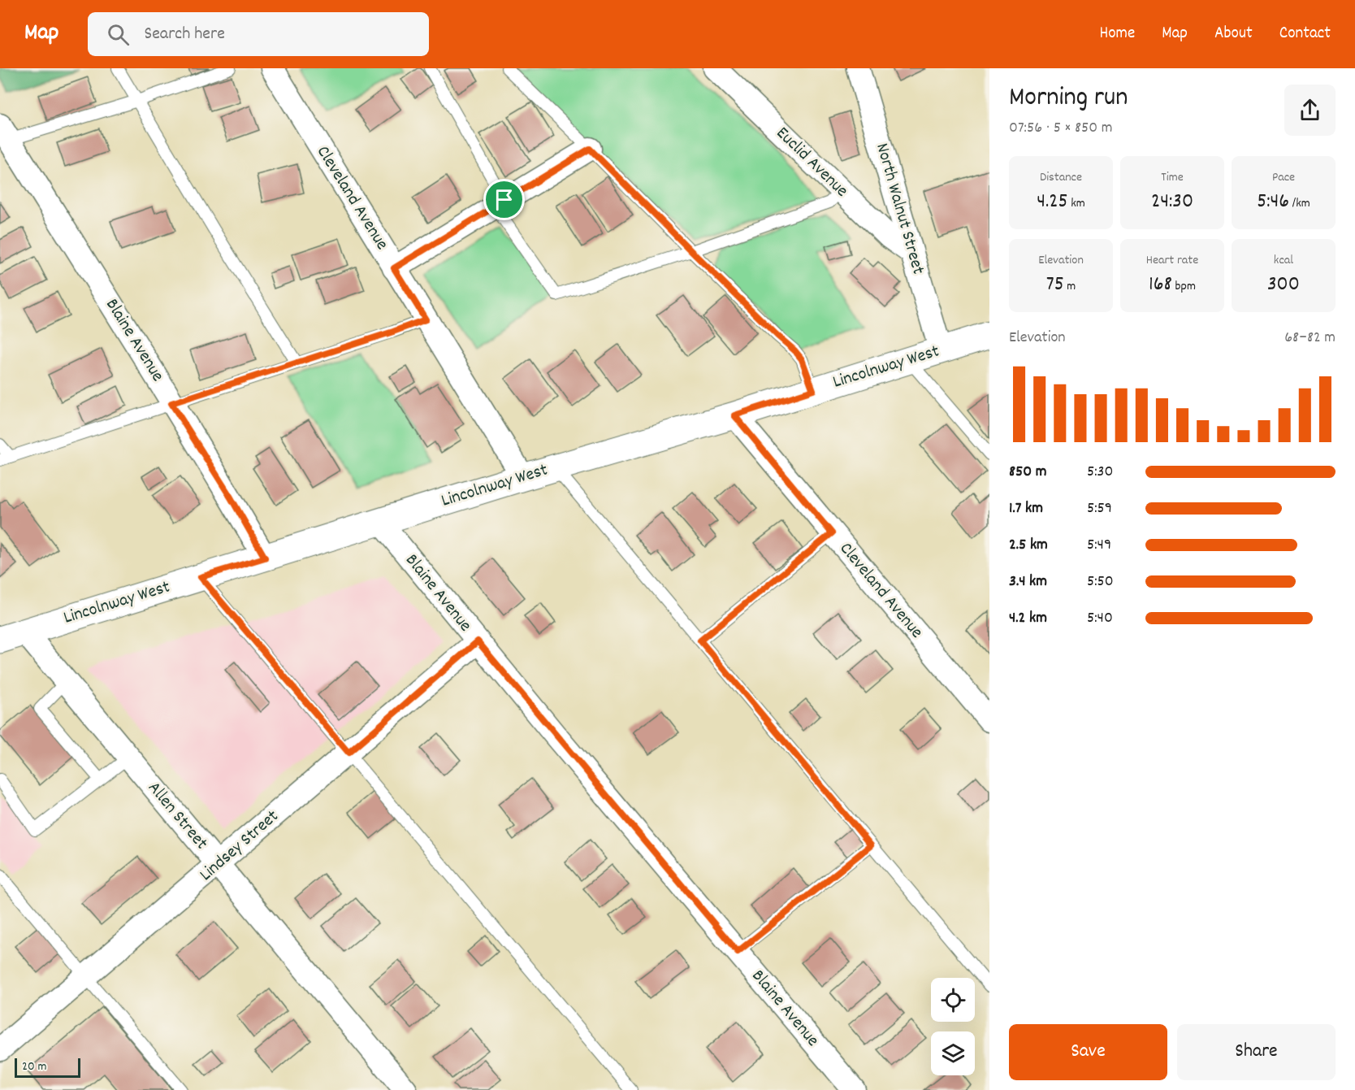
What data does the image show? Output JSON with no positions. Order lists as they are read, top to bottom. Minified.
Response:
{"streets":{"main road":["Lincolnway West"],"street":["Euclid Avenue","Cleveland Avenue","North Walnut Street","Blaine Avenue","Allen Street","Lindsey Street"]},"crossings":[["Euclid Avenue","North Walnut Street"],["Cleveland Avenue","Lincolnway West"],["North Walnut Street","Lincolnway West"],["Blaine Avenue","Lincolnway West"],["Blaine Avenue","Lindsey Street"],["Lincolnway West","Allen Street"],["Allen Street","Lindsey Street"]],"scale_bar":"20 m","page":{"header":"Map","search":"Search here","nav":["Home","Map","About","Contact"],"heading":["Morning run","07:56 · 5 × 850 m"],"stats":[["Distance","4.25 km"],["Time","24:30"],["Pace","5:46 /km"],["Elevation","75 m"],["Heart rate","168 bpm"],["kcal","300"]],"chart":["Elevation","68–82 m"],"list":[{"name":"850 m","note":"5:30"},{"name":"1.7 km","note":"5:59"},{"name":"2.5 km","note":"5:49"},{"name":"3.4 km","note":"5:50"},{"name":"4.2 km","note":"5:40"}],"buttons":["Save","Share"],"scale":"20 m"}}
